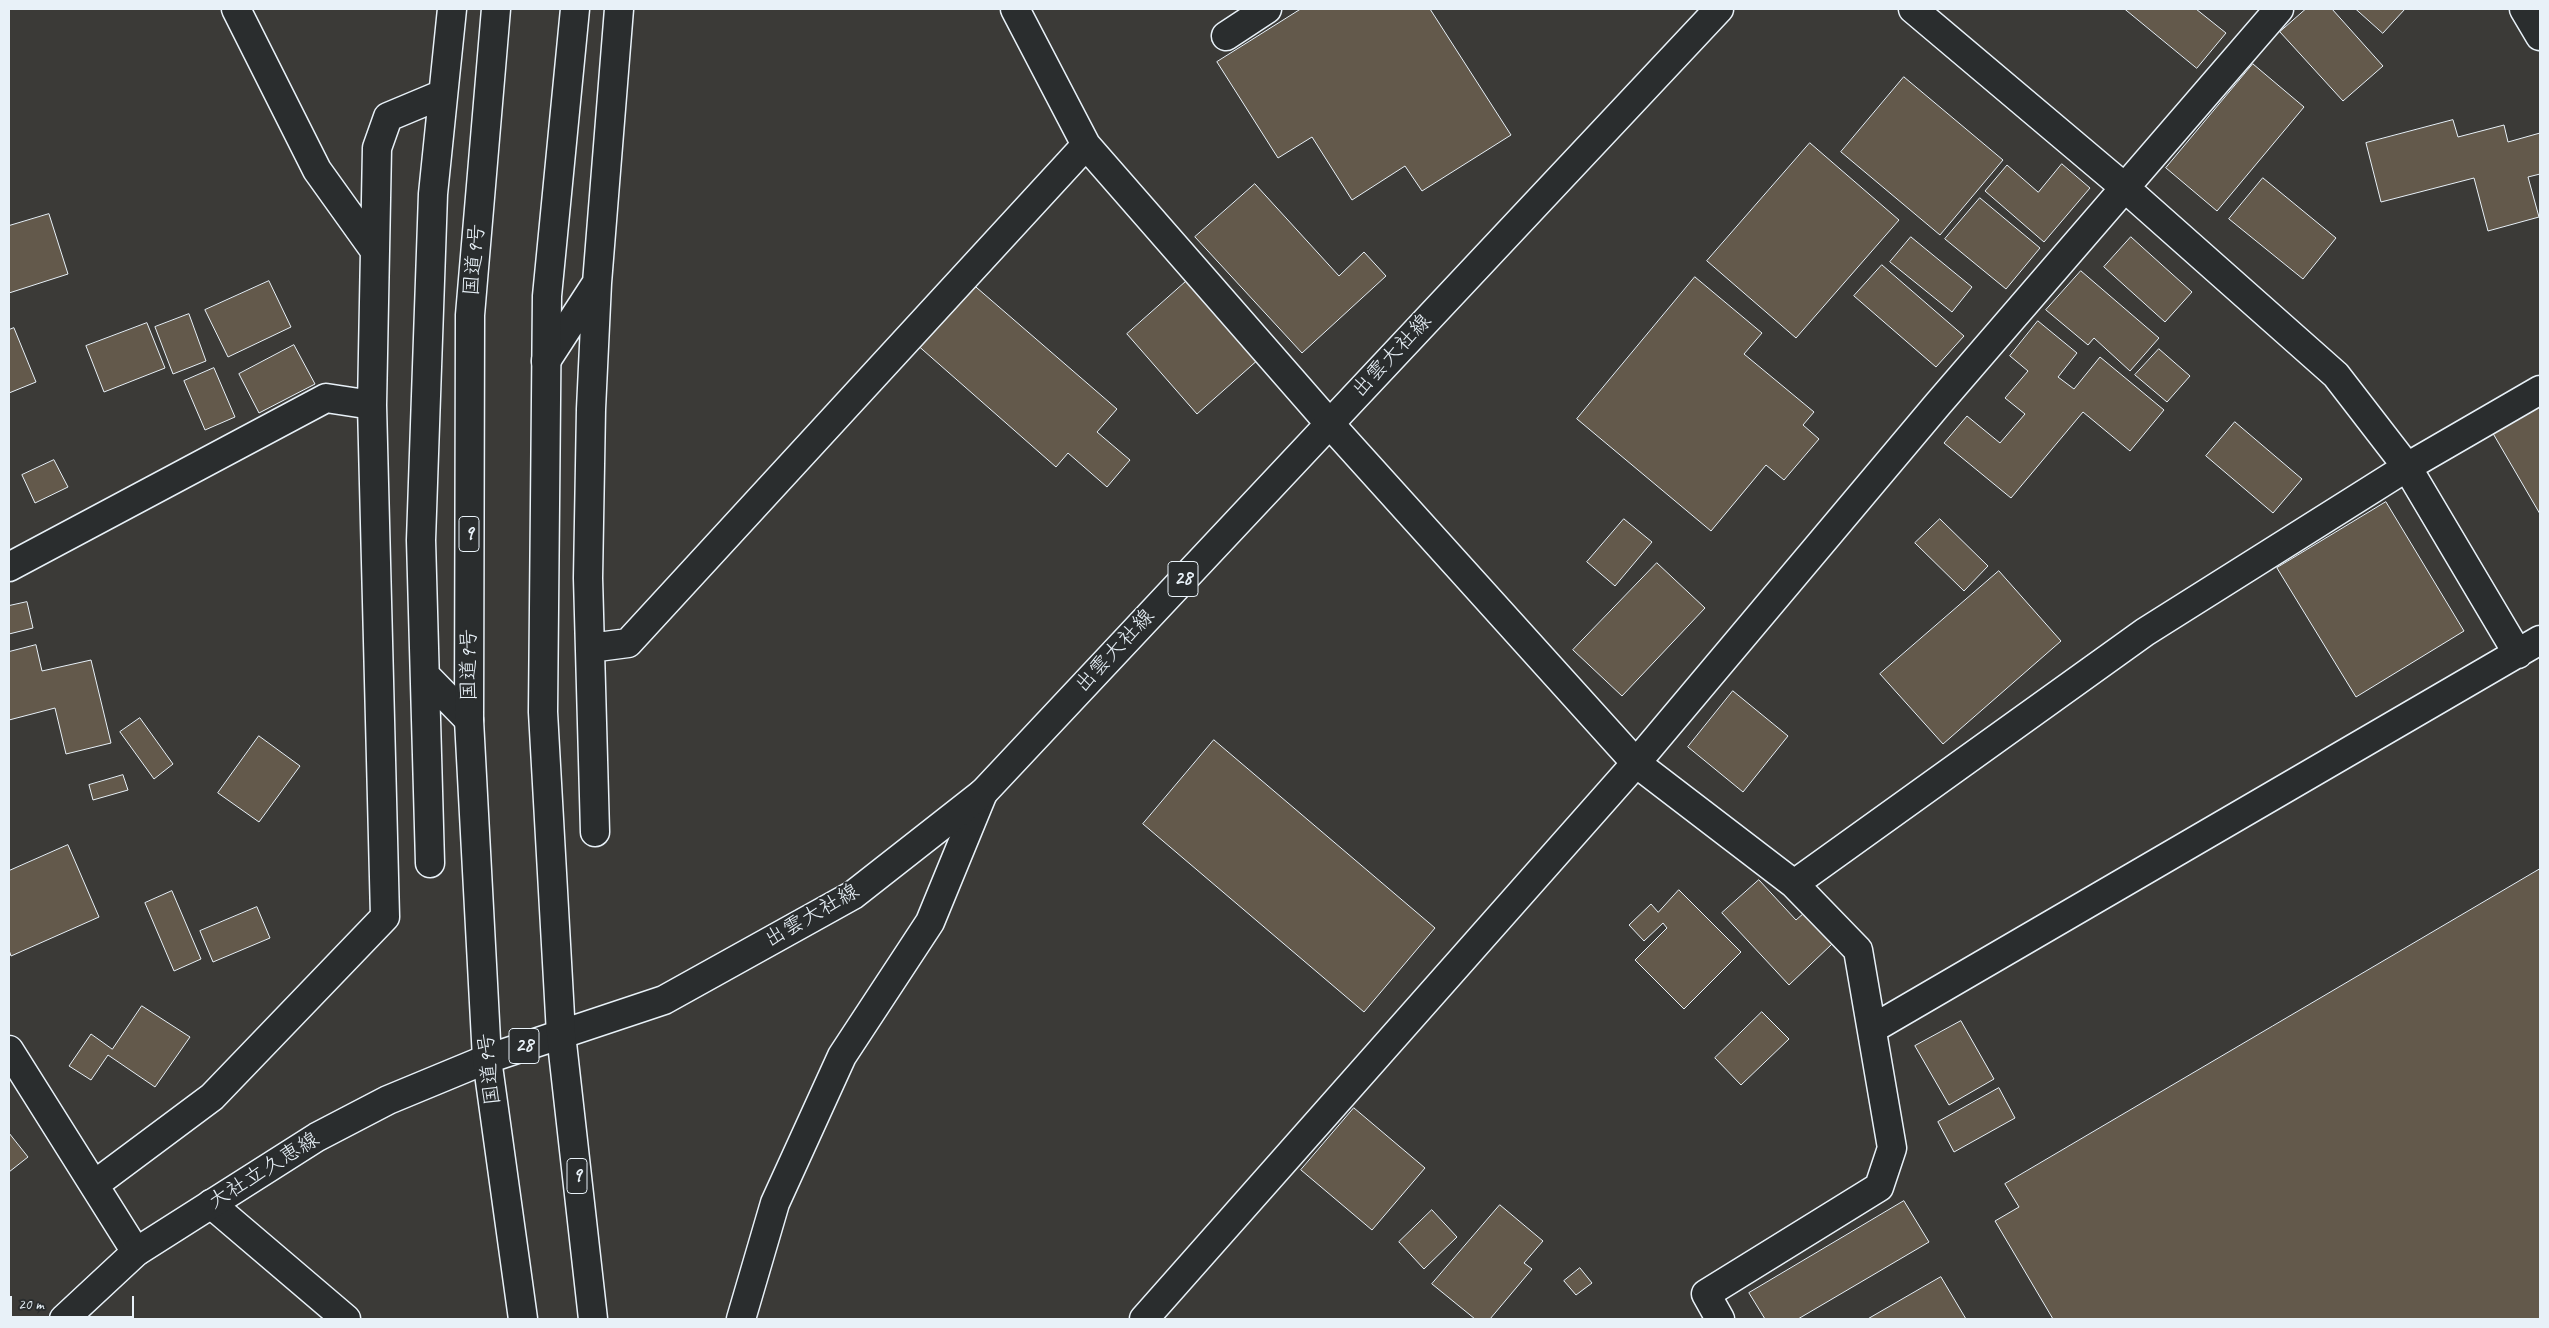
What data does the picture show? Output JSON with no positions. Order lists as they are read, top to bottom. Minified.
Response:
{"streets":{"main road":["国道9号","出雲大社線","9","28","大社立久恵線"]},"crossings":[["国道9号","出雲大社線"],["国道9号","大社立久恵線"],["出雲大社線","9"],["出雲大社線","大社立久恵線"]],"scale_bar":"20 m"}
